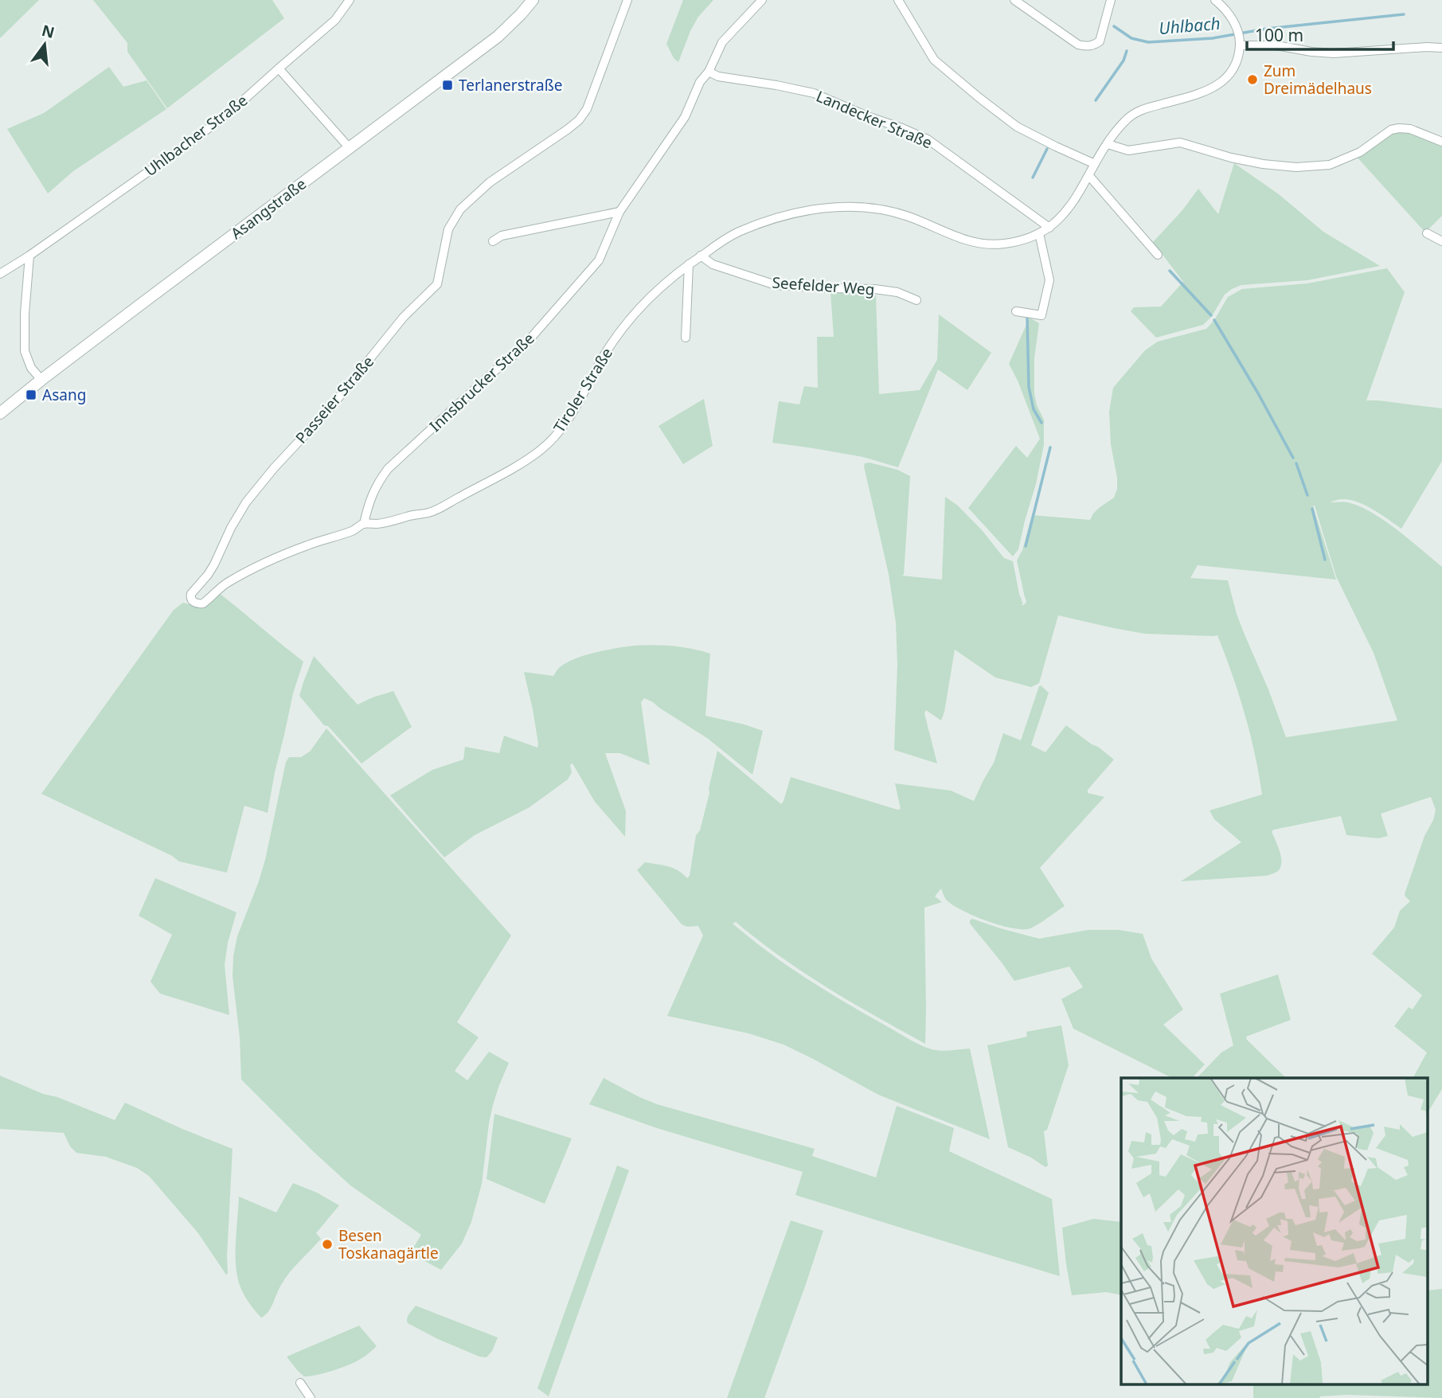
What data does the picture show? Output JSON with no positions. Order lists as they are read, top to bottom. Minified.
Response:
{"streets":{"street":["Landecker Straße","Uhlbacher Straße","Asangstraße","Seefelder Weg","Innsbrucker Straße","Tiroler Straße","Passeier Straße"]},"crossings":[["Landecker Straße","Innsbrucker Straße"],["Landecker Straße","Tiroler Straße"],["Seefelder Weg","Tiroler Straße"],["Innsbrucker Straße","Passeier Straße"],["Tiroler Straße","Passeier Straße"]],"water":["Uhlbach"],"places":{"other":["Zum Dreimädelhaus","Besen Toskanagärtle"],"transit":["Terlanerstraße","Asang"]},"scale_bar":"100 m","north":"top"}
